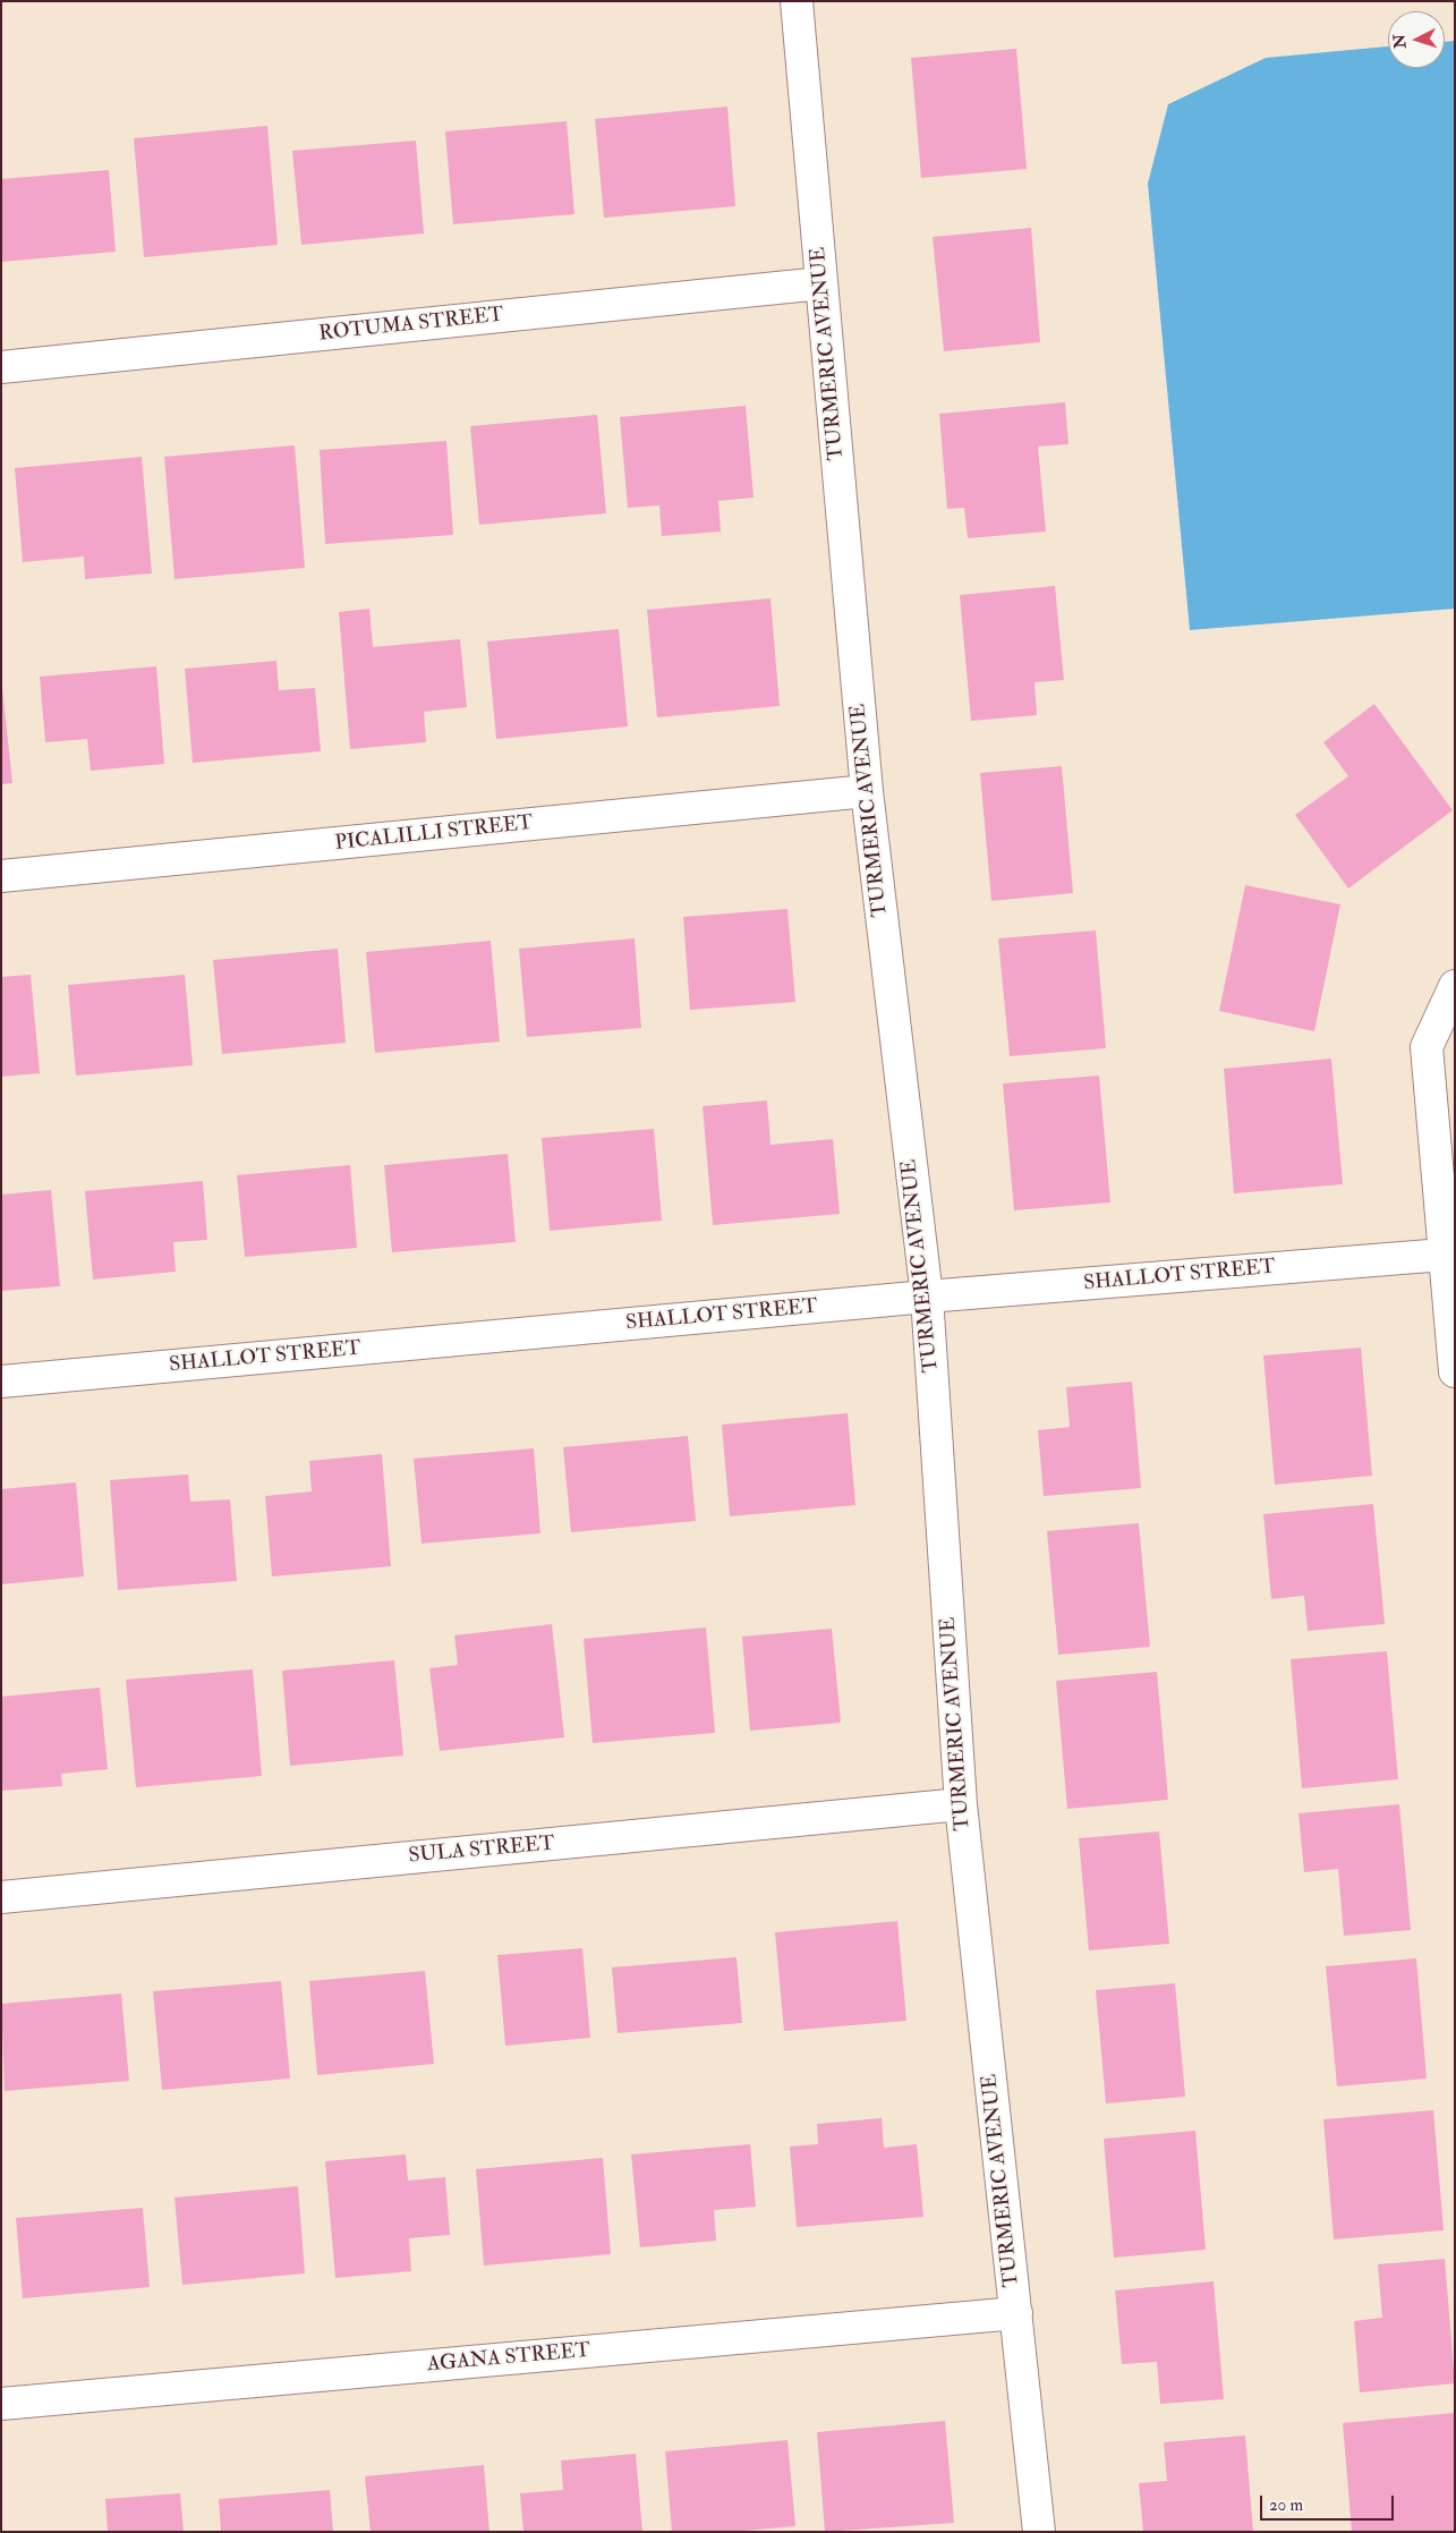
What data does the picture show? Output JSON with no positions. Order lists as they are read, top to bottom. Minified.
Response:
{"streets":{"street":["ROTUMA STREET","TURMERIC AVENUE","PICALILLI STREET","SHALLOT STREET","SULA STREET","AGANA STREET"]},"crossings":[["ROTUMA STREET","TURMERIC AVENUE"],["TURMERIC AVENUE","PICALILLI STREET"],["TURMERIC AVENUE","SHALLOT STREET"],["TURMERIC AVENUE","SULA STREET"],["TURMERIC AVENUE","AGANA STREET"]],"scale_bar":"20 m","north":"left"}
